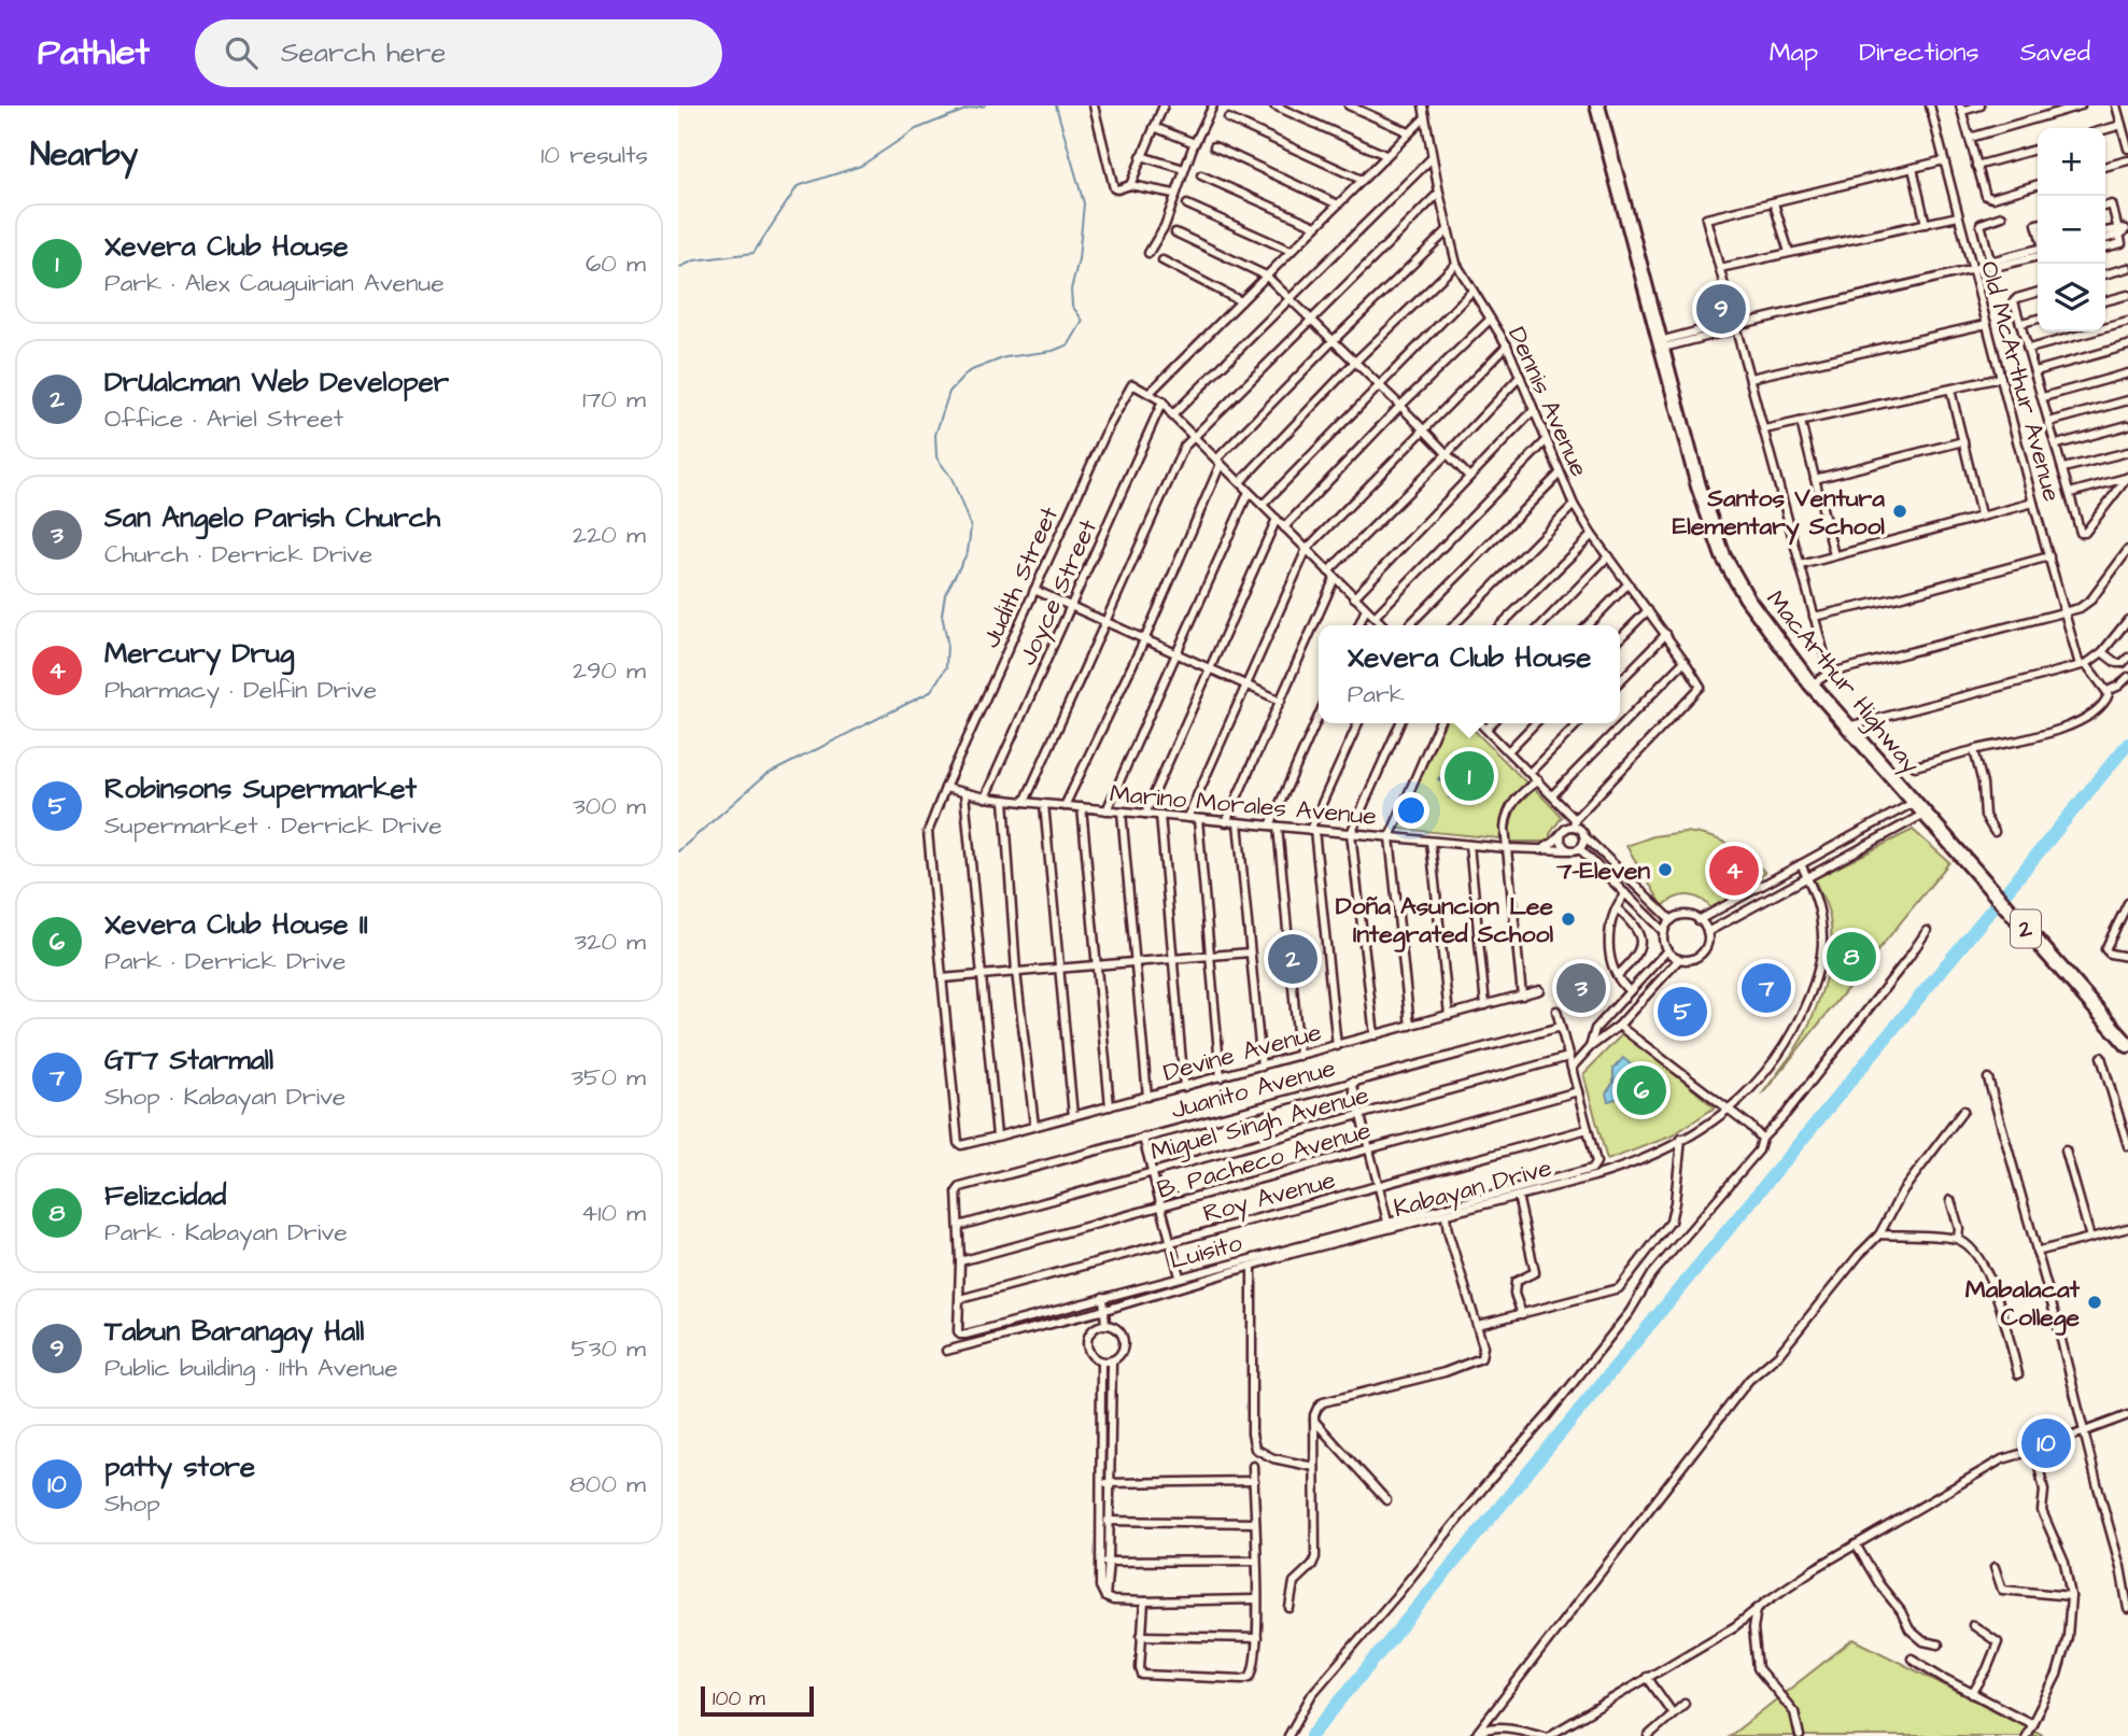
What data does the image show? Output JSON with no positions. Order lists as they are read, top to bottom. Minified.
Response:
{"streets":{"highway":["MacArthur Highway","2"],"street":["Old McArthur Avenue","Dennis Avenue","Judith Street","Joyce Street","Marino Morales Avenue","Devine Avenue","Juanito Avenue","Miguel Singh Avenue","B. Pacheco Avenue","Kabayan Drive","Roy Avenue","Luisito"]},"crossings":[["Dennis Avenue","Marino Morales Avenue"],["Judith Street","Marino Morales Avenue"],["Judith Street","Devine Avenue"],["Joyce Street","Marino Morales Avenue"],["Juanito Avenue","Luisito"],["Miguel Singh Avenue","Luisito"],["B. Pacheco Avenue","Luisito"],["Roy Avenue","Luisito"]],"places":["Santos Ventura Elementary School","7-Eleven","Doña Asuncion Lee Integrated School","Mabalacat College"],"scale_bar":"100 m","page":{"header":"Pathlet","search":"Search here","nav":["Map","Directions","Saved"],"heading":["Nearby","10 results"],"map_buttons":["+","−"],"list":[{"mark":"1","name":"Xevera Club House","note":"Park · Alex Cauguirian Avenue","value":"60 m"},{"mark":"2","name":"DrUalcman Web Developer","note":"Office · Ariel Street","value":"170 m"},{"mark":"3","name":"San Angelo Parish Church","note":"Church · Derrick Drive","value":"220 m"},{"mark":"4","name":"Mercury Drug","note":"Pharmacy · Delfin Drive","value":"290 m"},{"mark":"5","name":"Robinsons Supermarket","note":"Supermarket · Derrick Drive","value":"300 m"},{"mark":"6","name":"Xevera Club House II","note":"Park · Derrick Drive","value":"320 m"},{"mark":"7","name":"GT7 Starmall","note":"Shop · Kabayan Drive","value":"350 m"},{"mark":"8","name":"Felizcidad","note":"Park · Kabayan Drive","value":"410 m"},{"mark":"9","name":"Tabun Barangay Hall","note":"Public building · 11th Avenue","value":"530 m"},{"mark":"10","name":"patty store","note":"Shop","value":"800 m"}],"pins":["9","1","4","8","2","3","7","5","6","10"],"popup":["Xevera Club House","Park"],"scale":"100 m"}}
